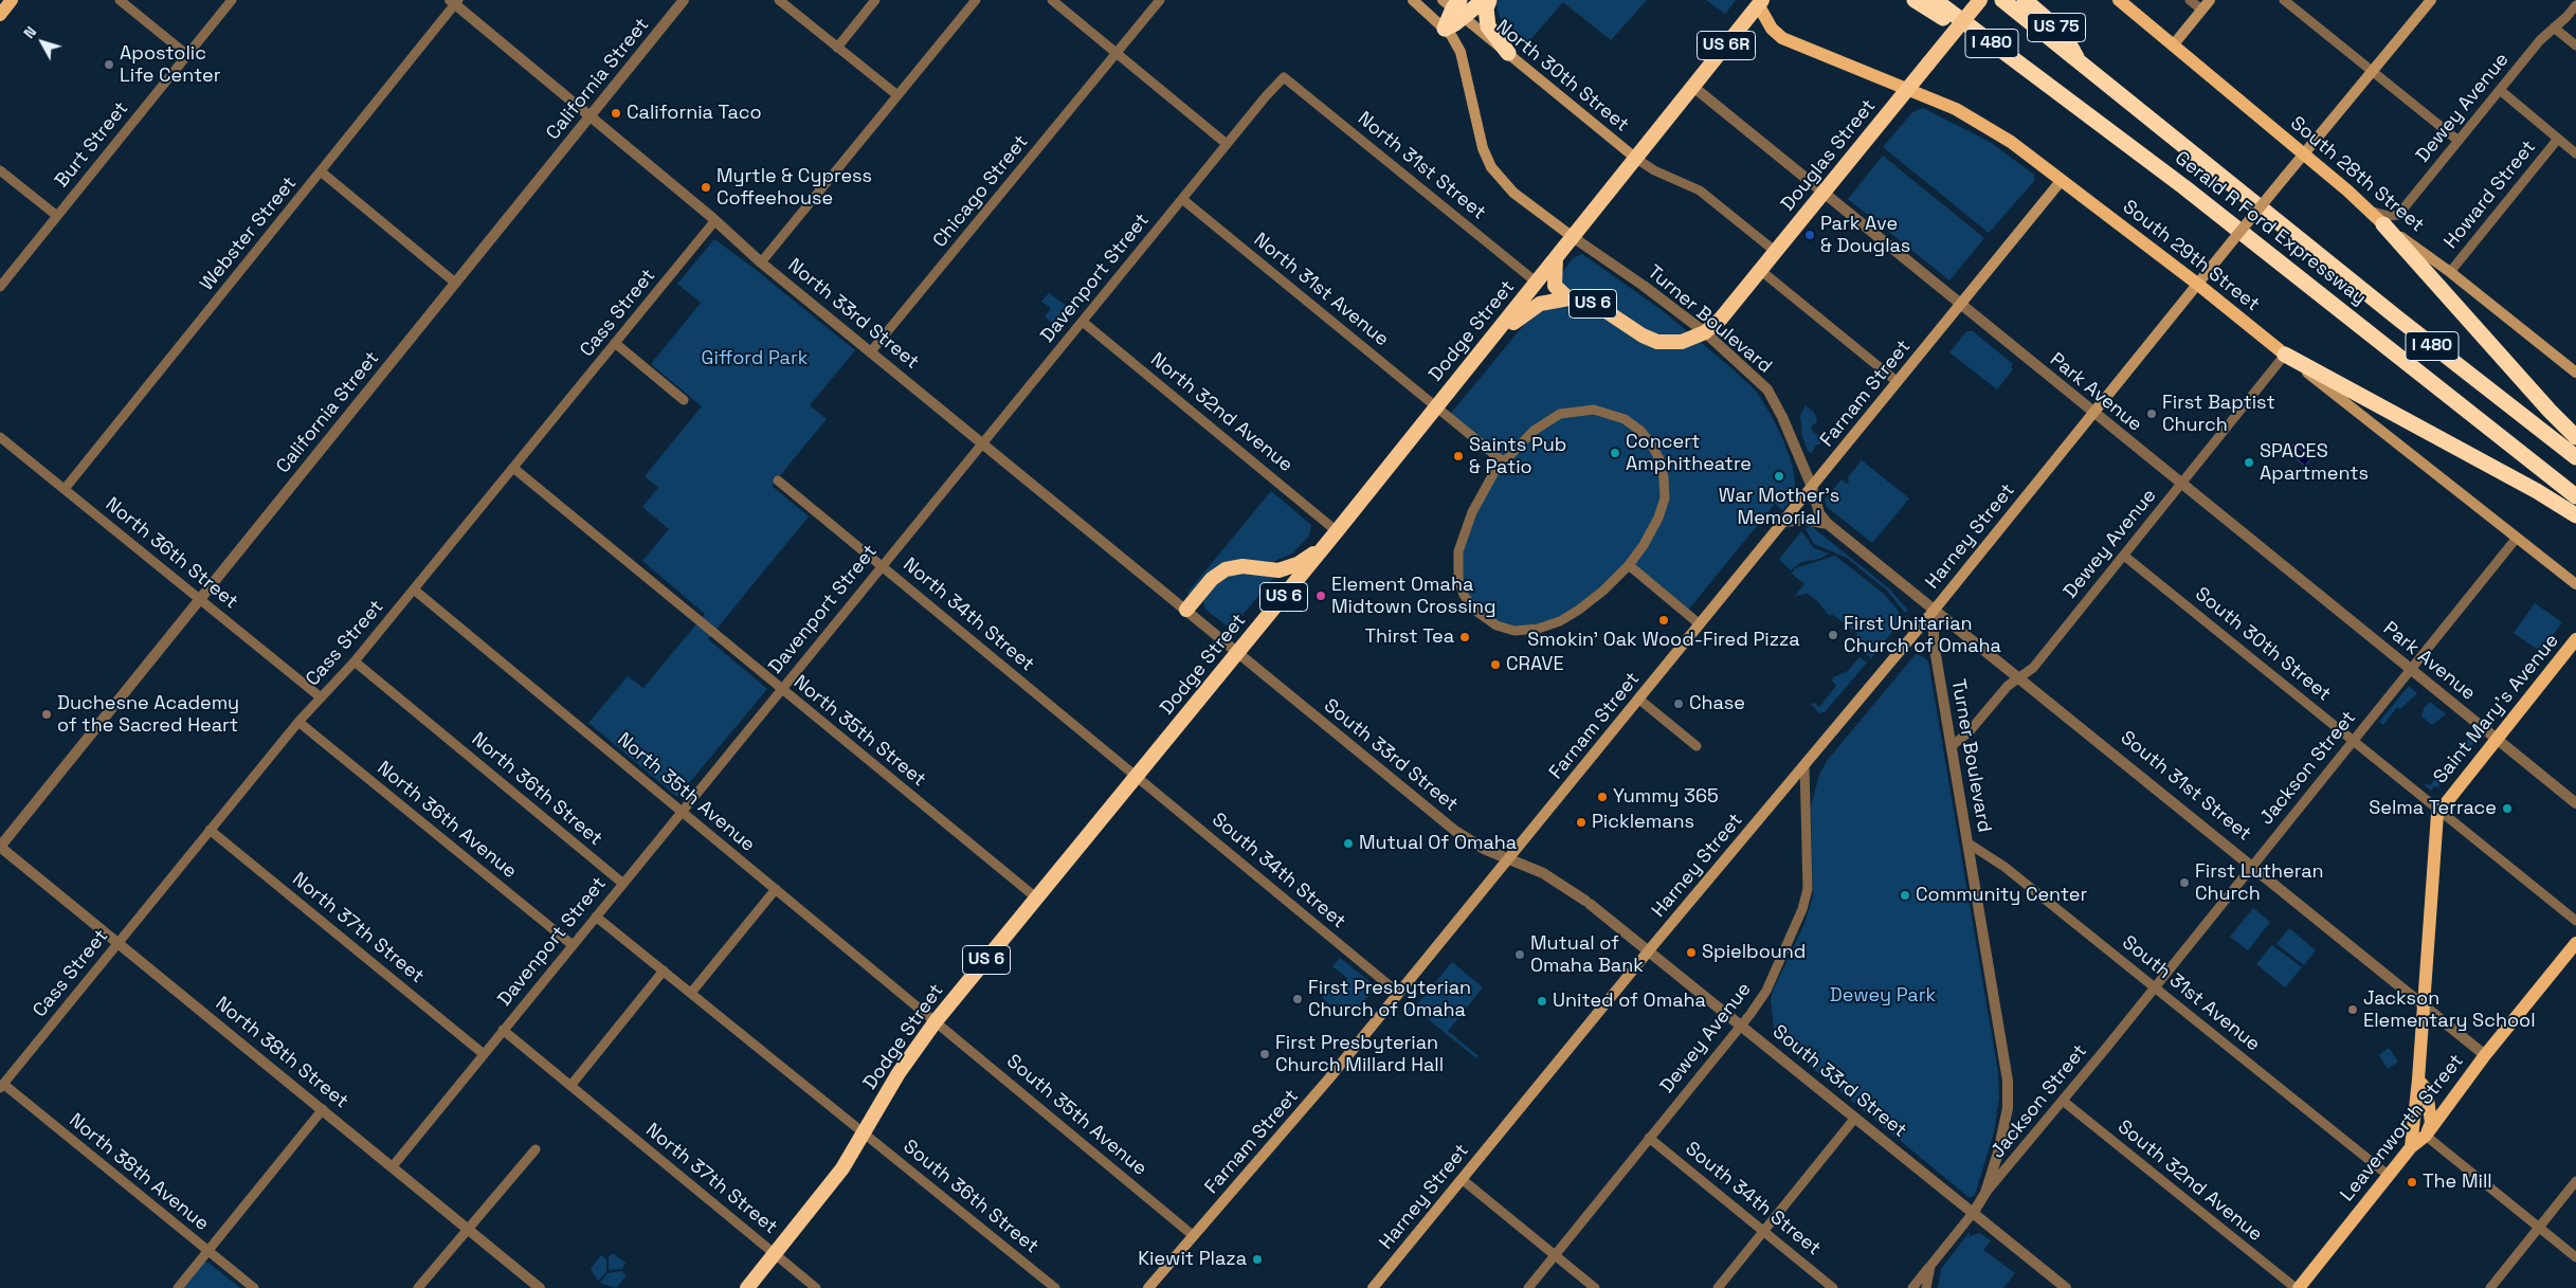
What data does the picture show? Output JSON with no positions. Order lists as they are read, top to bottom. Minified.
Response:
{"streets":{"highway":["US 75","I 480","US 6R","Douglas Street","Gerald R Ford Expressway","US 6","Dodge Street"],"main road":["North 30th Street","South 28th Street","South 29th Street","Farnam Street","Harney Street","Saint Mary's Avenue","Leavenworth Street"],"street":["California Street","Dewey Avenue","Burt Street","North 31st Street","Chicago Street","Howard Street","Webster Street","Davenport Street","North 31st Avenue","Cass Street","North 33rd Street","Turner Boulevard","Park Avenue","North 32nd Avenue","North 36th Street","North 34th Street","South 30th Street","North 35th Street","South 33rd Street","Jackson Street","South 31st Street","North 35th Avenue","North 36th Avenue","South 34th Street","North 37th Street","South 31st Avenue","North 38th Street","South 35th Avenue","North 38th Avenue","South 32nd Avenue","South 36th Street"]},"crossings":[["US 75","Gerald R Ford Expressway"],["North 30th Street","Dodge Street"],["California Street","North 33rd Street"],["California Street","North 36th Street"],["California Street","North 38th Street"],["Dewey Avenue","South 28th Street"],["Dewey Avenue","South 29th Street"],["Dewey Avenue","Turner Boulevard"],["Dewey Avenue","Park Avenue"],["Dewey Avenue","Harney Street"],["Dewey Avenue","South 30th Street"],["Dewey Avenue","South 33rd Street"],["Dewey Avenue","South 31st Street"],["Dewey Avenue","South 34th Street"],["Douglas Street","South 29th Street"],["Douglas Street","US 6"],["Douglas Street","Turner Boulevard"],["Douglas Street","Park Avenue"],["North 31st Street","Davenport Street"],["North 31st Street","Dodge Street"],["South 28th Street","Howard Street"],["South 28th Street","Harney Street"],["Chicago Street","North 33rd Street"],["Webster Street","North 33rd Street"],["Webster Street","North 36th Street"],["South 29th Street","Dodge Street"],["South 29th Street","Farnam Street"],["South 29th Street","Harney Street"],["South 29th Street","Jackson Street"],["Davenport Street","North 31st Avenue"],["Davenport Street","North 33rd Street"],["Davenport Street","North 32nd Avenue"],["Davenport Street","North 36th Street"],["Davenport Street","North 34th Street"],["Davenport Street","North 35th Street"],["Davenport Street","North 35th Avenue"],["Davenport Street","North 36th Avenue"],["Davenport Street","North 37th Street"],["Davenport Street","North 38th Street"],["North 31st Avenue","Dodge Street"],["US 6","Turner Boulevard"],["US 6","Dodge Street"],["Cass Street","North 33rd Street"],["Cass Street","North 36th Street"],["Cass Street","North 35th Street"],["Cass Street","North 35th Avenue"],["Cass Street","North 36th Avenue"],["Cass Street","North 37th Street"],["Cass Street","North 38th Street"],["Cass Street","North 38th Avenue"],["North 33rd Street","Dodge Street"],["North 33rd Street","South 33rd Street"],["Turner Boulevard","Dodge Street"],["Turner Boulevard","Farnam Street"],["Turner Boulevard","Harney Street"],["Turner Boulevard","South 33rd Street"],["Turner Boulevard","Jackson Street"],["Turner Boulevard","South 31st Street"],["Turner Boulevard","South 31st Avenue"],["Dodge Street","Park Avenue"],["Dodge Street","North 32nd Avenue"],["Dodge Street","North 34th Street"],["Dodge Street","North 35th Street"],["Dodge Street","South 33rd Street"],["Dodge Street","North 35th Avenue"],["Dodge Street","South 34th Street"],["Dodge Street","North 37th Street"],["Dodge Street","South 35th Avenue"],["Dodge Street","South 36th Street"],["Park Avenue","Farnam Street"],["Park Avenue","Harney Street"],["Park Avenue","Saint Mary's Avenue"],["Park Avenue","Jackson Street"],["Farnam Street","South 33rd Street"],["Farnam Street","South 34th Street"],["Farnam Street","South 35th Avenue"],["Harney Street","South 33rd Street"],["Harney Street","South 31st Street"],["North 34th Street","South 34th Street"],["South 30th Street","Saint Mary's Avenue"],["South 30th Street","Jackson Street"],["Saint Mary's Avenue","South 31st Street"],["Saint Mary's Avenue","Leavenworth Street"],["Jackson Street","South 31st Street"],["Jackson Street","South 31st Avenue"],["Jackson Street","South 32nd Avenue"],["South 31st Street","Leavenworth Street"],["North 35th Avenue","South 35th Avenue"],["South 31st Avenue","Leavenworth Street"],["Leavenworth Street","South 32nd Avenue"]],"parks":["Gifford Park","Dewey Park"],"places":["Apostolic Life Center","California Taco","Myrtle & Cypress Coffeehouse","Park Ave & Douglas","First Baptist Church","Concert Amphitheatre","Saints Pub & Patio","SPACES Apartments","War Mother's Memorial","Element Omaha Midtown Crossing","Smokin' Oak Wood-Fired Pizza","First Unitarian Church of Omaha","Thirst Tea","CRAVE","Chase","Duchesne Academy of the Sacred Heart","Yummy 365","Selma Terrace","Picklemans","Mutual Of Omaha","First Lutheran Church","Community Center","Spielbound","Mutual of Omaha Bank","First Presbyterian Church of Omaha","United of Omaha","Jackson Elementary School","First Presbyterian Church Millard Hall","The Mill","Kiewit Plaza"],"north":"top left"}
